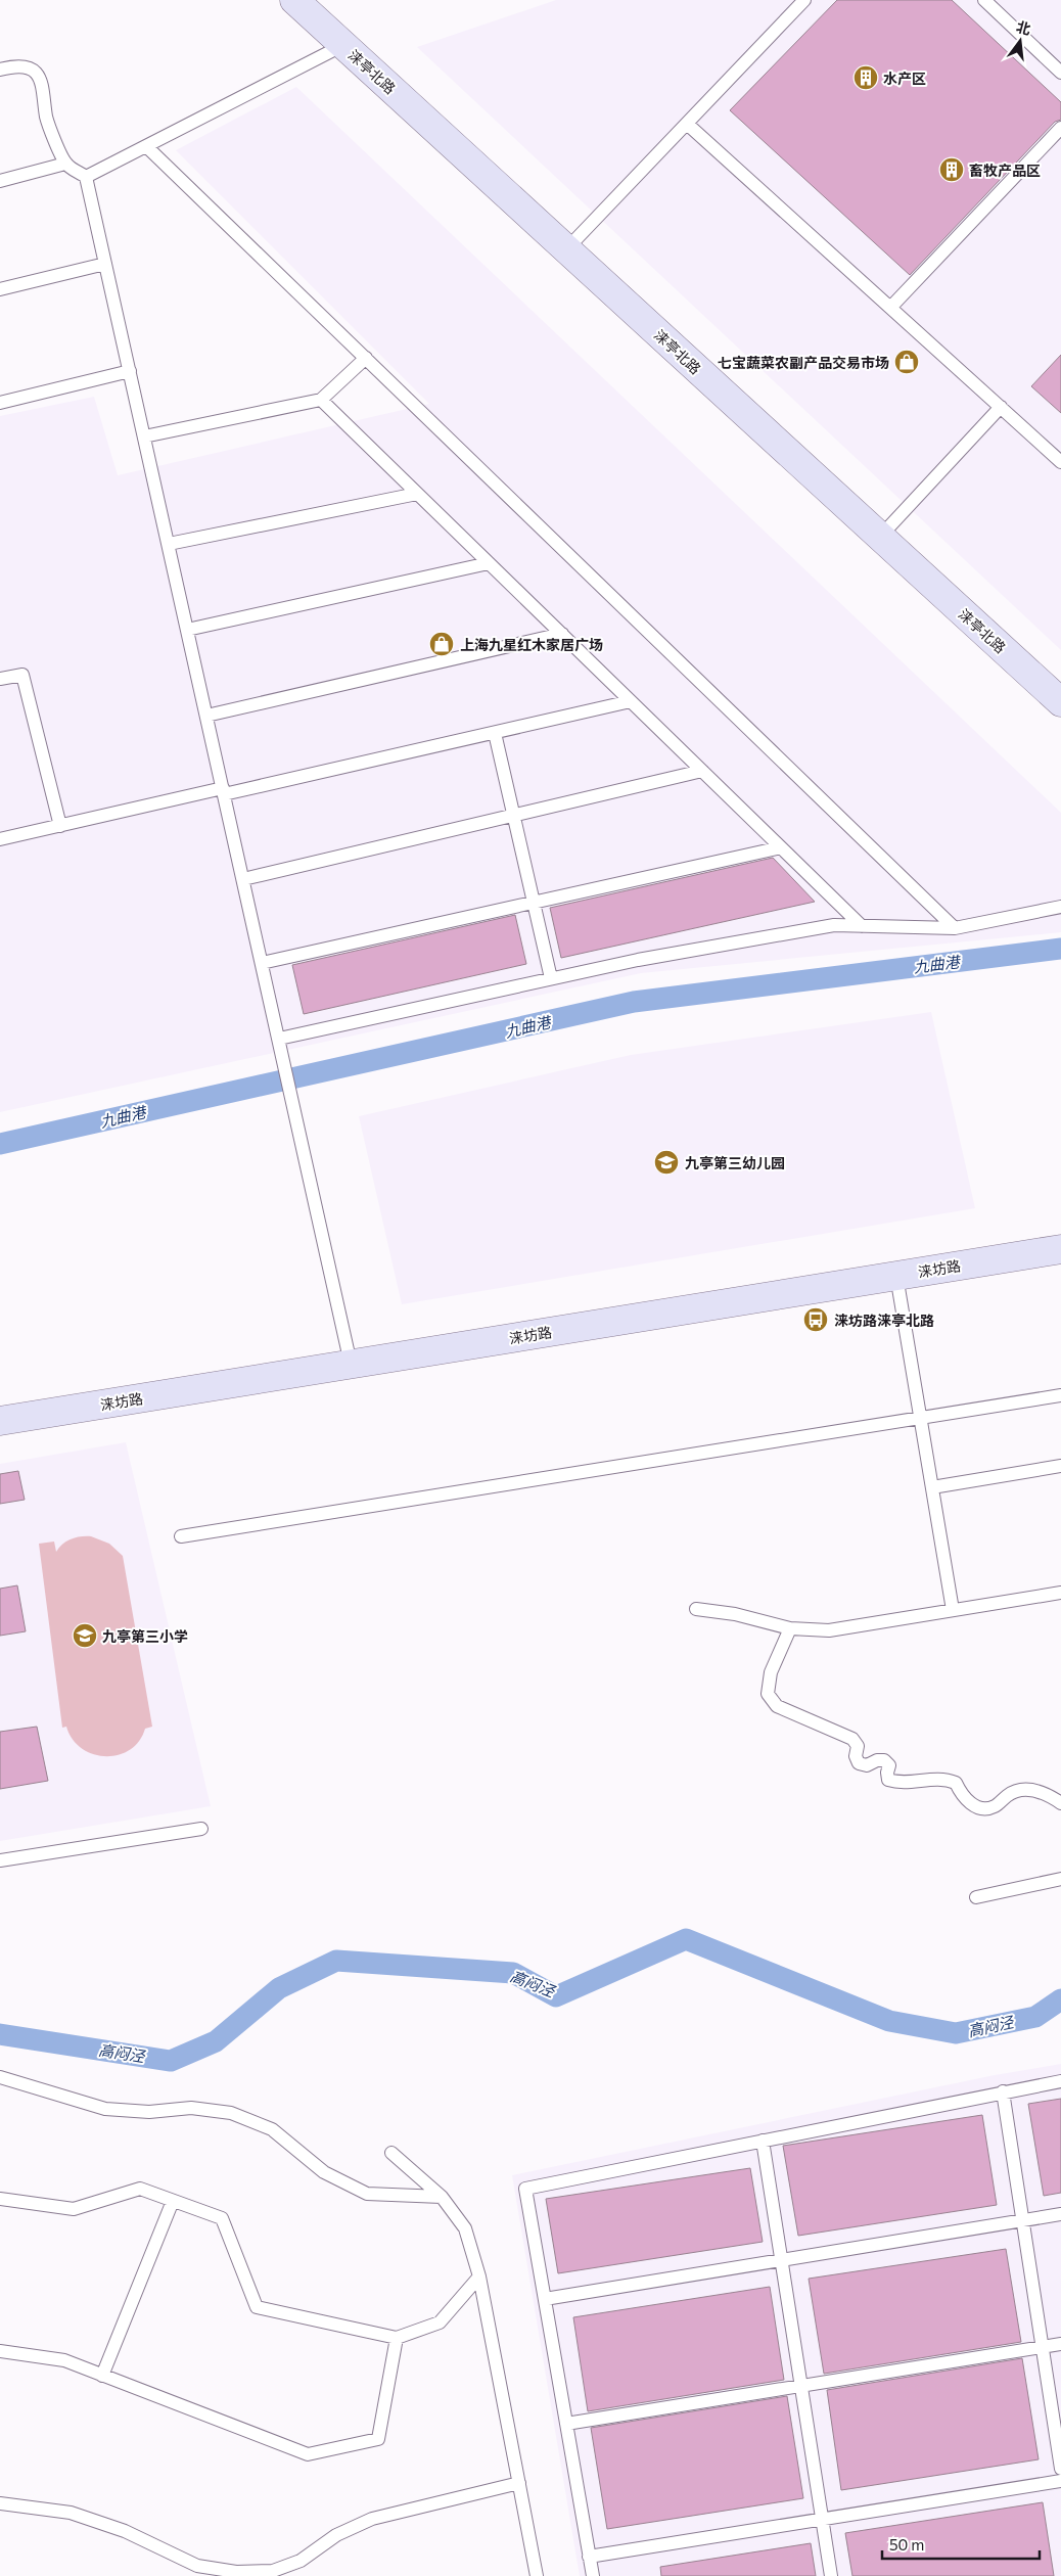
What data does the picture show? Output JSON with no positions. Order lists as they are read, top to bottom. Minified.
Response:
{"streets":{"street":["涞亭北路","涞坊路"]},"water":["九曲港","高闷泾"],"places":{"building":["水产区","畜牧产品区"],"shop":["七宝蔬菜农副产品交易市场","上海九星红木家居广场"],"school or university":["九亭第三幼儿园","九亭第三小学"],"bus stop":["涞坊路涞亭北路"]},"scale_bar":"50 m","north":"top"}
